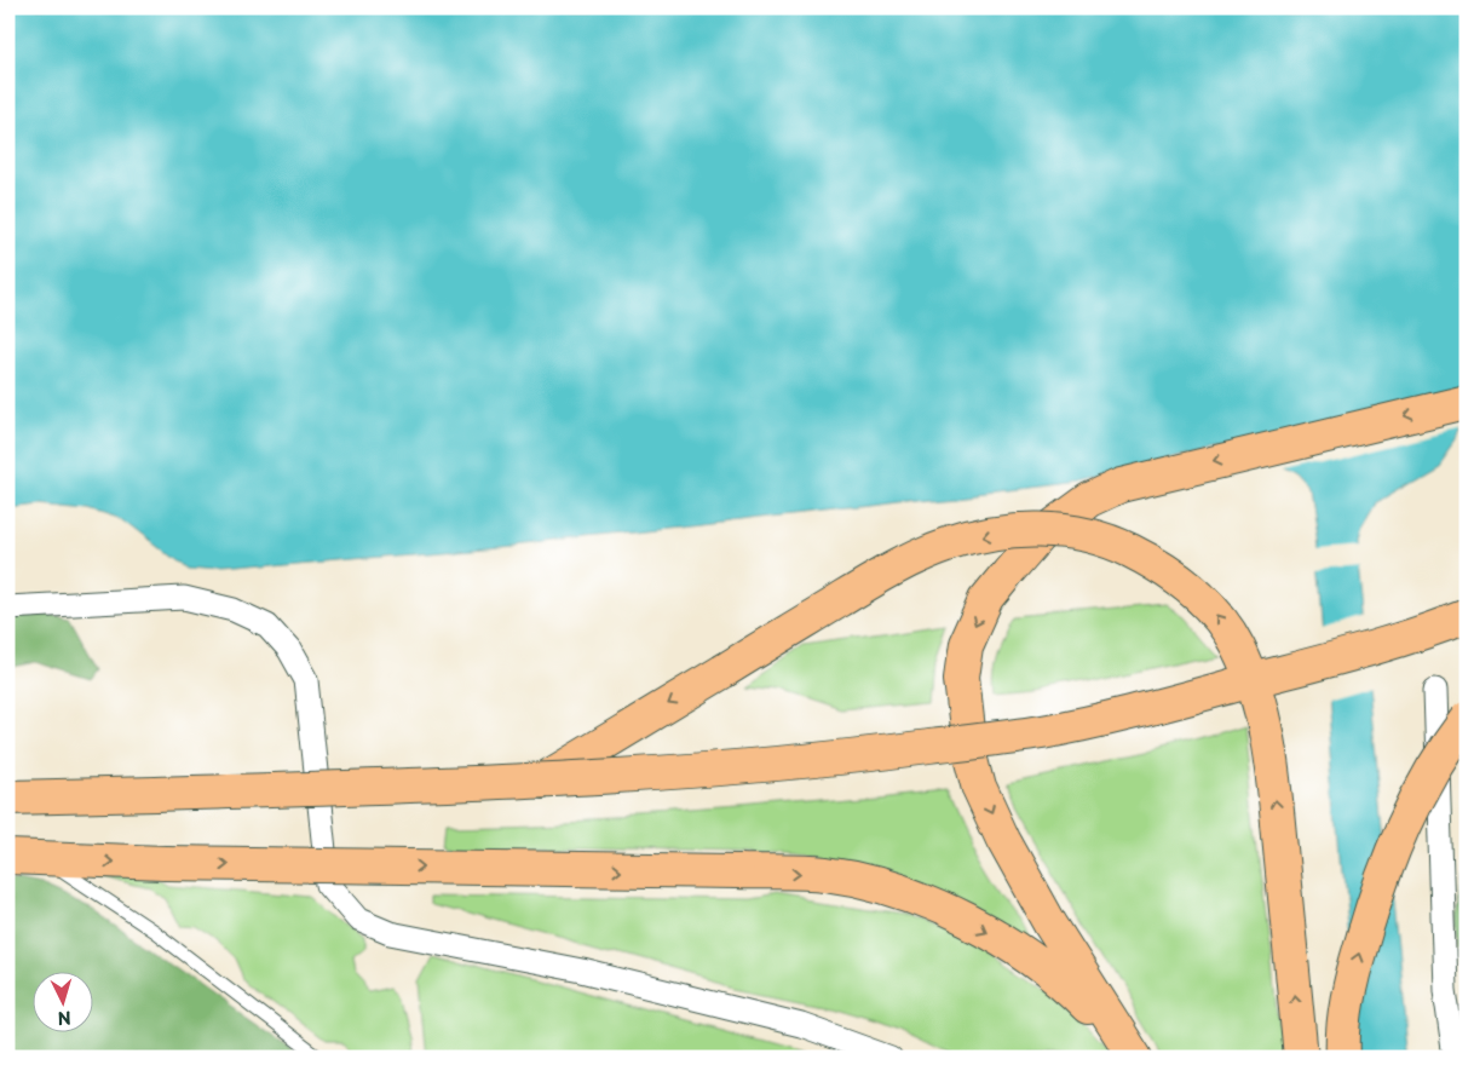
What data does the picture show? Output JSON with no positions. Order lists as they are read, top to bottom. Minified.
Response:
{"north":"bottom"}
